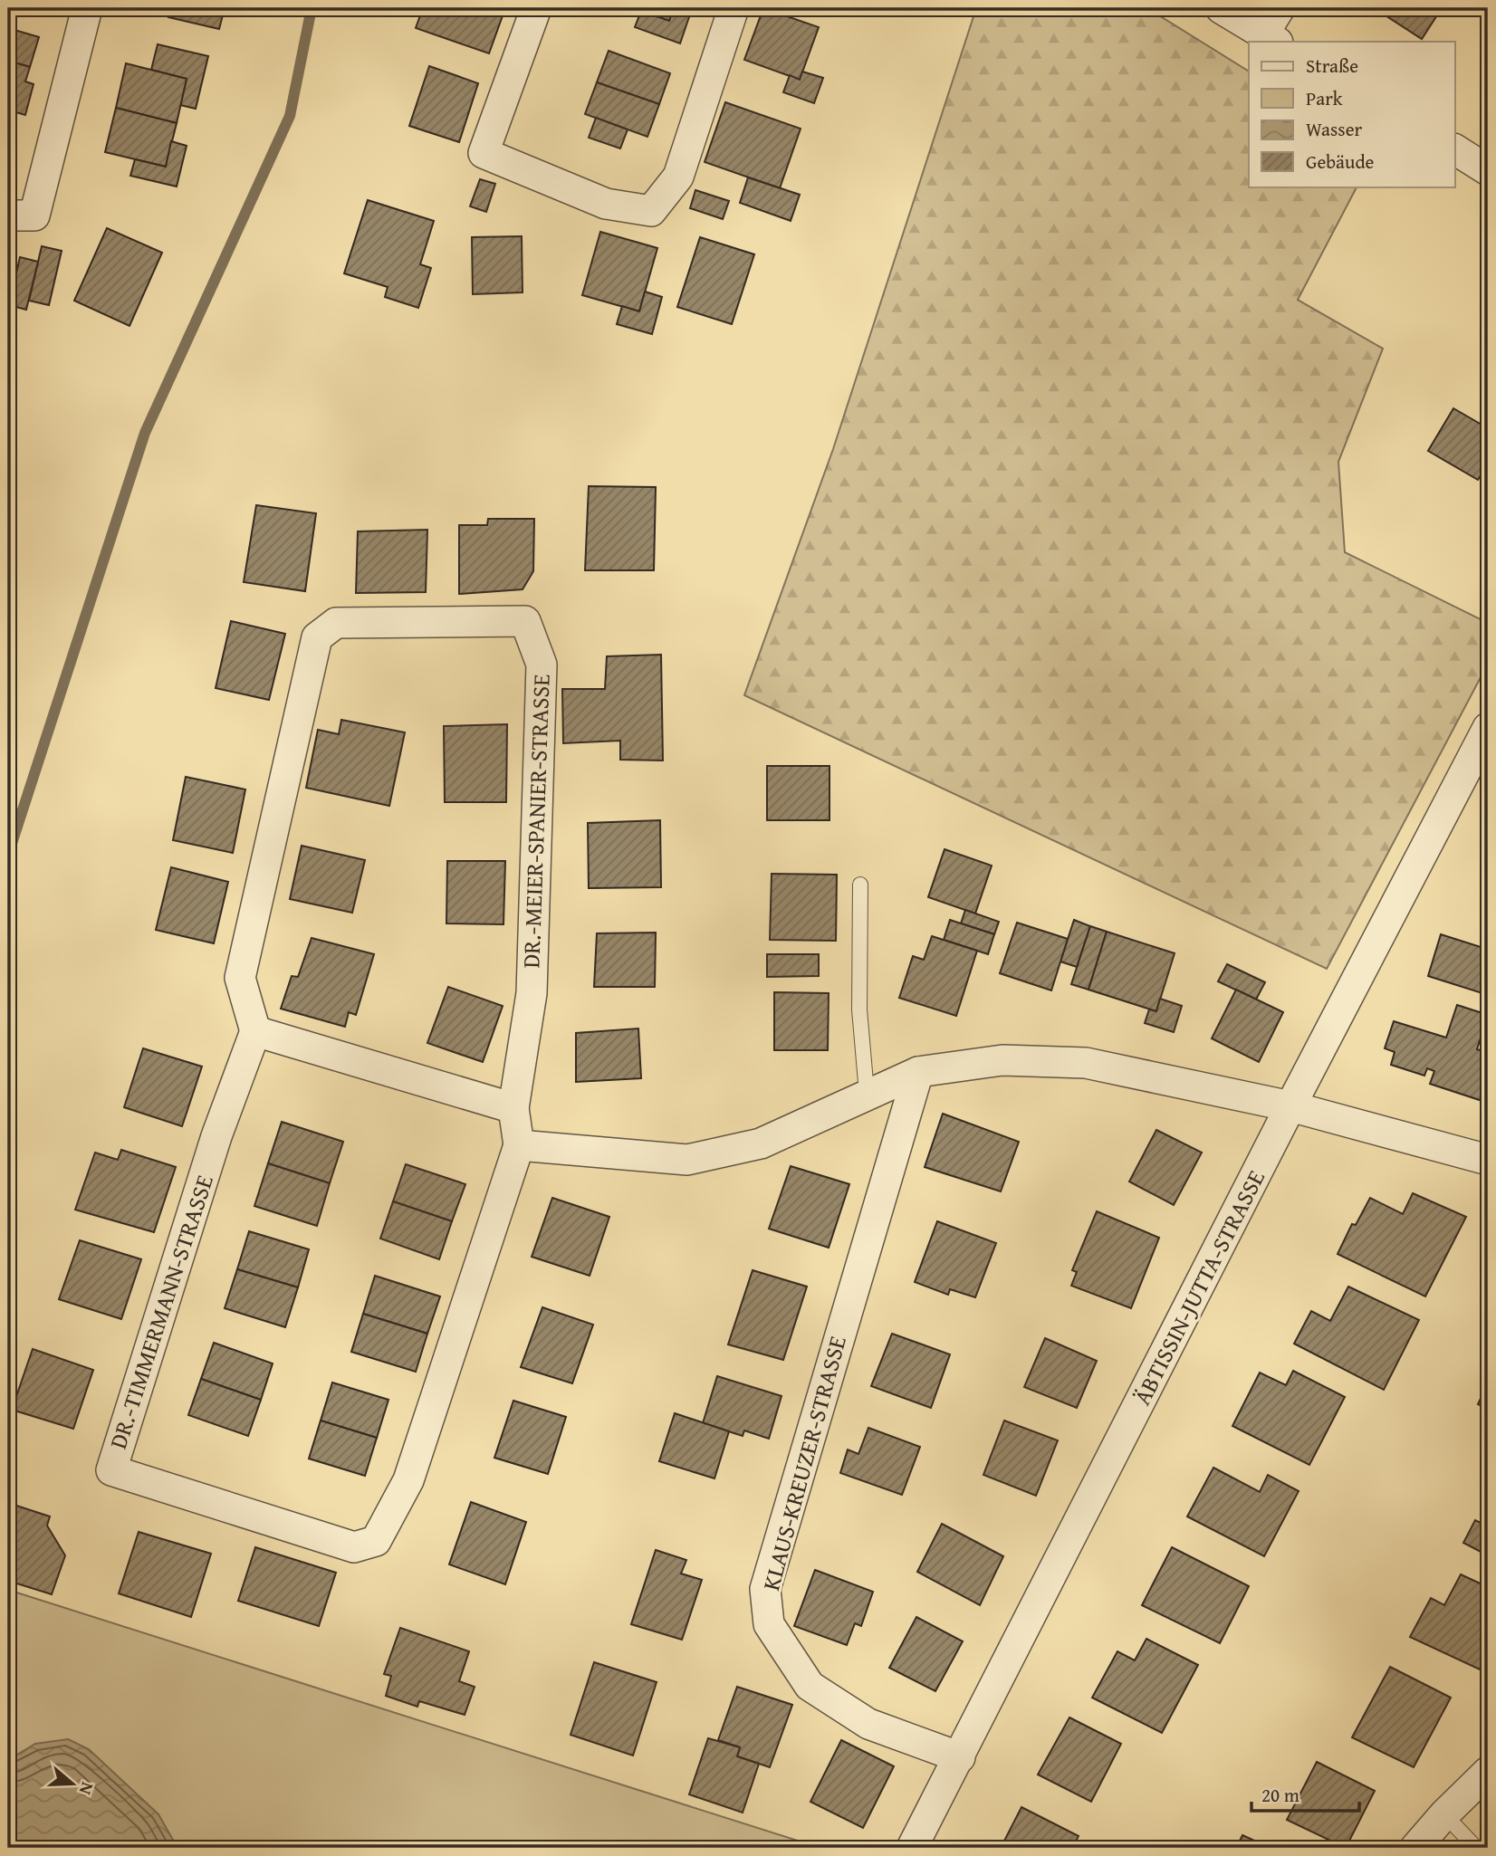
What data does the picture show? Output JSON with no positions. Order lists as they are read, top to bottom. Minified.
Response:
{"streets":{"street":["DR.-MEIER-SPANIER-STRASSE","ÄBTISSIN-JUTTA-STRASSE","DR.-TIMMERMANN-STRASSE","KLAUS-KREUZER-STRASSE"]},"crossings":[["DR.-MEIER-SPANIER-STRASSE","DR.-TIMMERMANN-STRASSE"],["ÄBTISSIN-JUTTA-STRASSE","KLAUS-KREUZER-STRASSE"]],"legend":["Straße","Park","Wasser","Gebäude"],"scale_bar":"20 m","north":"right"}
